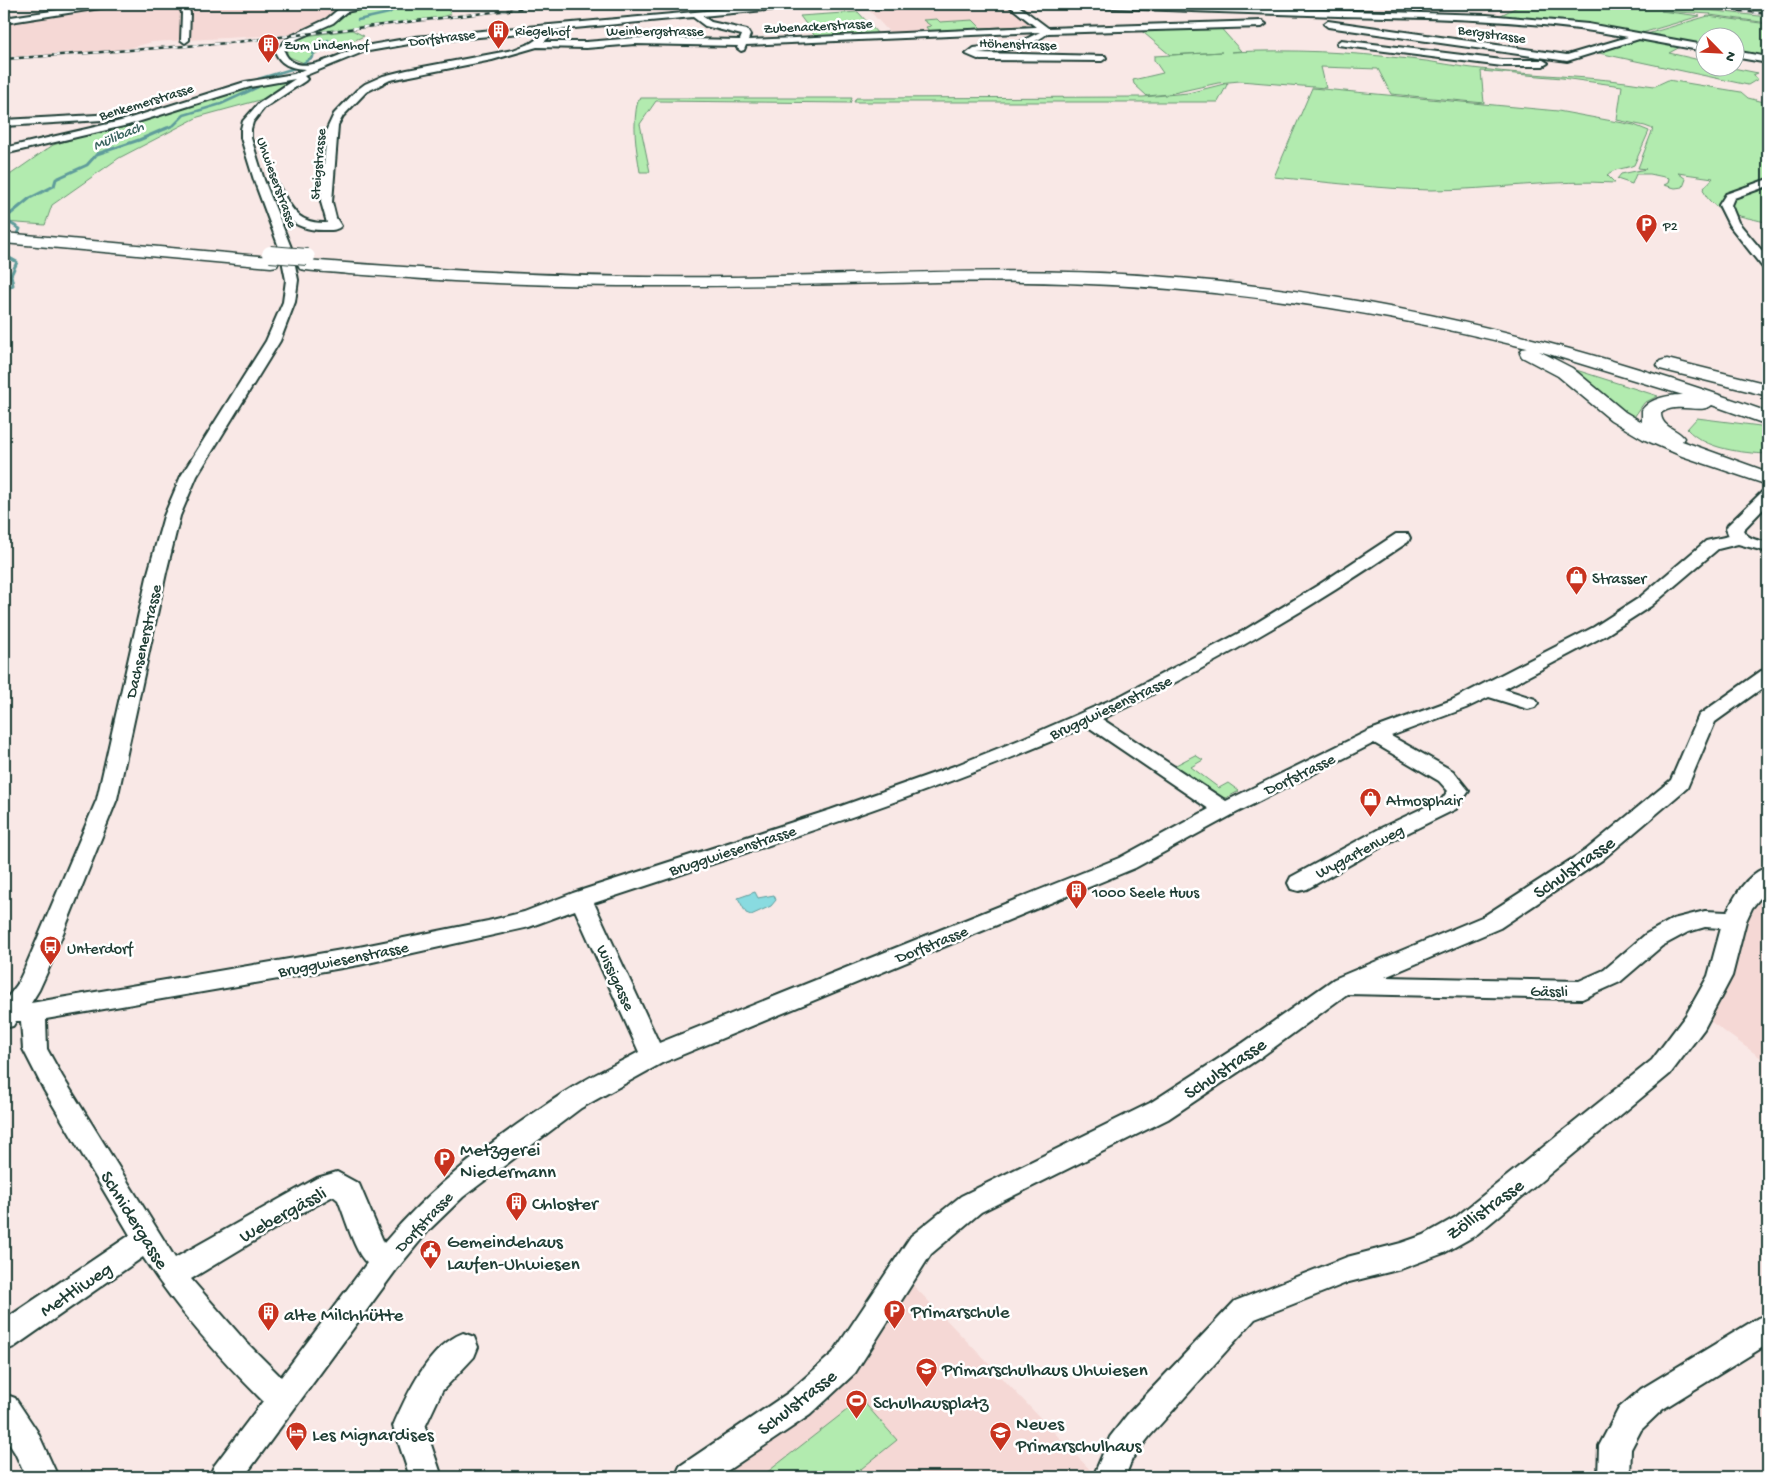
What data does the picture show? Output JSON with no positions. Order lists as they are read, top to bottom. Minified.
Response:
{"streets":{"street":["Zubenackerstrasse","Weinbergstrasse","Bergstrasse","Dorfstrasse","Höhenstrasse","Benkemerstrasse","Steigstrasse","Uhwieserstrasse","Dachsenerstrasse","Bruggwiesenstrasse","Wygartenweg","Schulstrasse","Wissigasse","Gässli","Zöllistrasse","Webergässli","Schnidergasse","Mettliweg"]},"crossings":[["Zubenackerstrasse","Weinbergstrasse"],["Zubenackerstrasse","Höhenstrasse"],["Dorfstrasse","Benkemerstrasse"],["Dorfstrasse","Uhwieserstrasse"],["Dorfstrasse","Wygartenweg"],["Dorfstrasse","Wissigasse"],["Dorfstrasse","Webergässli"],["Dorfstrasse","Schnidergasse"],["Benkemerstrasse","Uhwieserstrasse"],["Steigstrasse","Uhwieserstrasse"],["Uhwieserstrasse","Dachsenerstrasse"],["Dachsenerstrasse","Bruggwiesenstrasse"],["Dachsenerstrasse","Schnidergasse"],["Bruggwiesenstrasse","Wissigasse"],["Bruggwiesenstrasse","Schnidergasse"],["Schulstrasse","Gässli"],["Gässli","Zöllistrasse"],["Webergässli","Schnidergasse"],["Schnidergasse","Mettliweg"]],"water":["Mülibach"],"places":{"building":["Riegelhof","Zum Lindenhof","1000 Seele Huus","Chloster","alte Milchhütte"],"parking":["P2","Metzgerei Niedermann","Primarschule"],"shop":["Strasser","Atmosphair"],"bus stop":["Unterdorf"],"public building":["Gemeindehaus Laufen-Uhwiesen"],"school or university":["Primarschulhaus Uhwiesen","Neues Primarschulhaus"],"sports":["Schulhausplatz"],"hotel":["Les Mignardises"]},"north":"bottom right"}
